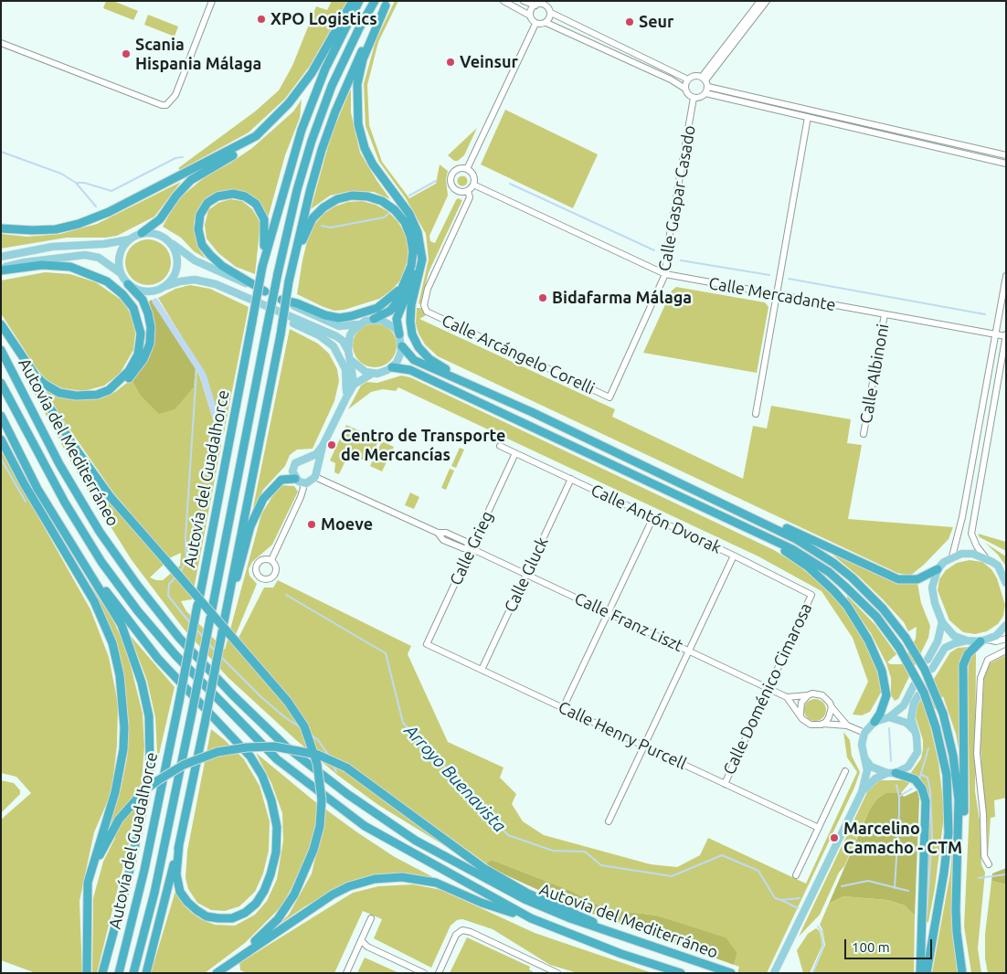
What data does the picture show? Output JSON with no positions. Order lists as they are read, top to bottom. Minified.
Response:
{"streets":{"highway":["Autovía del Mediterráneo","Autovía del Guadalhorce"],"street":["Calle Gaspar Casado","Calle Mercadante","Calle Arcángelo Corelli","Calle Albinoni","Calle Antón Dvorak","Calle Grieg","Calle Gluck","Calle Franz Liszt","Calle Doménico Cimarosa","Calle Henry Purcell"]},"crossings":[["Calle Gaspar Casado","Calle Mercadante"],["Calle Gaspar Casado","Calle Arcángelo Corelli"],["Calle Mercadante","Calle Arcángelo Corelli"],["Calle Mercadante","Calle Albinoni"],["Calle Antón Dvorak","Calle Grieg"],["Calle Antón Dvorak","Calle Gluck"],["Calle Antón Dvorak","Calle Doménico Cimarosa"],["Calle Grieg","Calle Franz Liszt"],["Calle Grieg","Calle Henry Purcell"],["Calle Gluck","Calle Franz Liszt"],["Calle Gluck","Calle Henry Purcell"],["Calle Franz Liszt","Calle Doménico Cimarosa"],["Calle Doménico Cimarosa","Calle Henry Purcell"]],"water":["Arroyo Buenavista"],"places":["XPO Logistics","Seur","Scania Hispania Málaga","Veinsur","Bidafarma Málaga","Centro de Transporte de Mercancías","Moeve","Marcelino Camacho - CTM"],"scale_bar":"100 m"}
